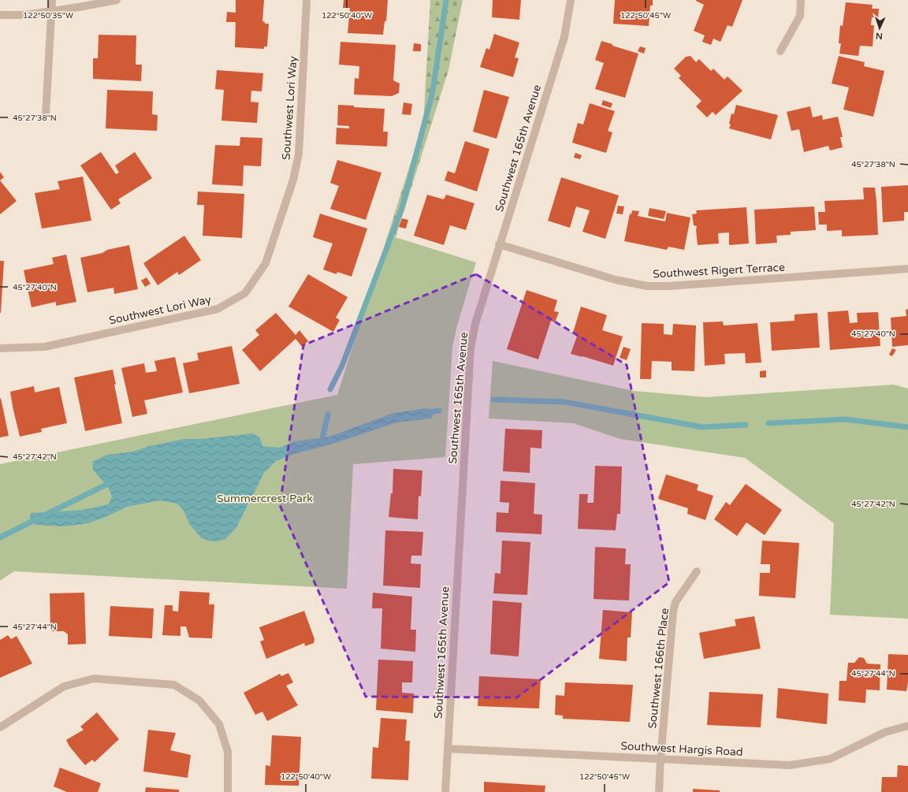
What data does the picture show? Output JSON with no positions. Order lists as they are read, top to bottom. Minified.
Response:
{"streets":{"street":["Southwest Lori Way","Southwest 165th Avenue","Southwest Rigert Terrace","Southwest 166th Place","Southwest Hargis Road"]},"crossings":[["Southwest 165th Avenue","Southwest Rigert Terrace"],["Southwest 165th Avenue","Southwest Hargis Road"],["Southwest 166th Place","Southwest Hargis Road"]],"parks":["Summercrest Park"],"north":"bottom","coordinates":["122°50'35\"W","122°50'40\"W","122°50'45\"W","45°27'38\"N","45°27'40\"N","45°27'42\"N","45°27'44\"N"]}
